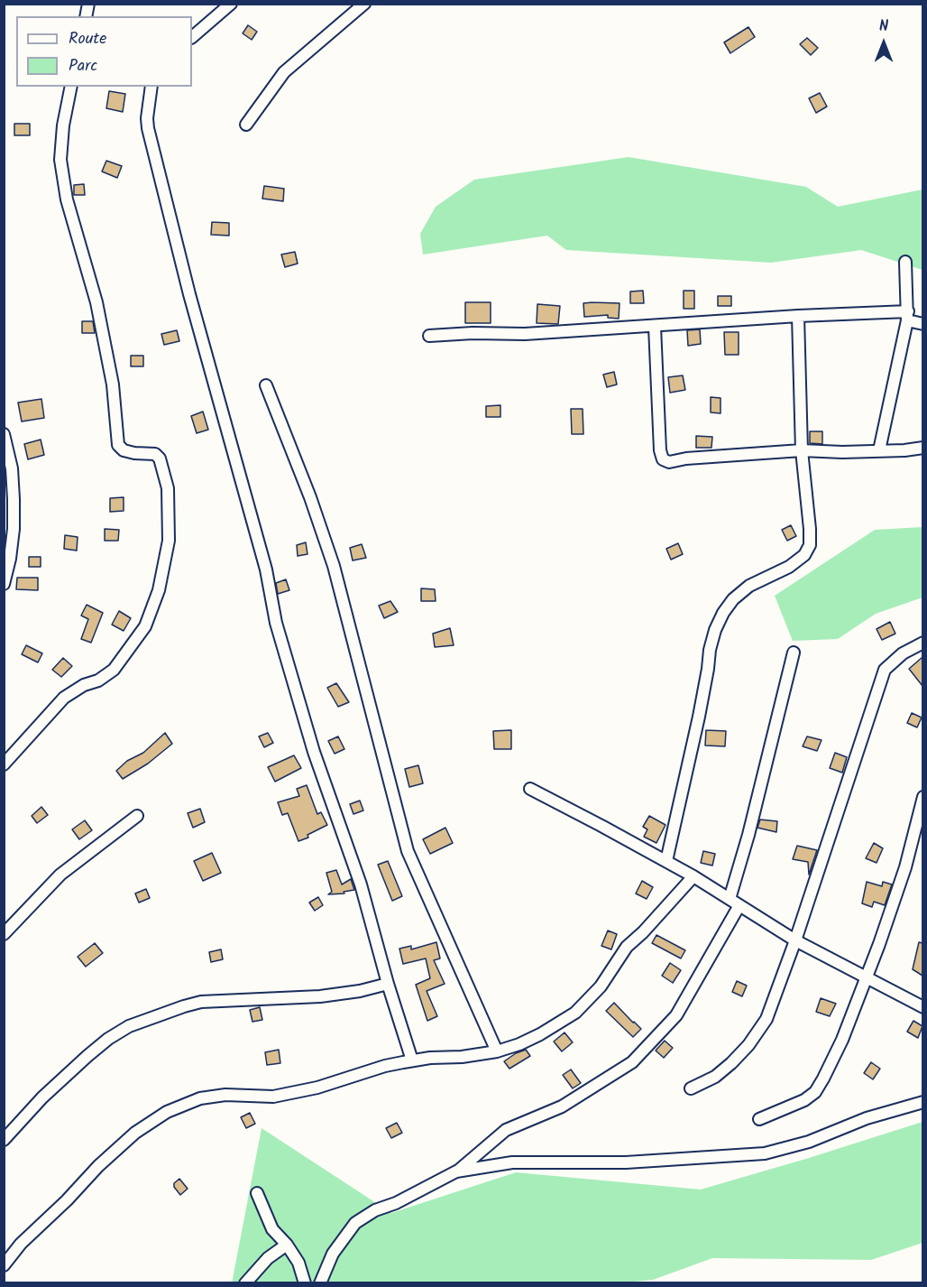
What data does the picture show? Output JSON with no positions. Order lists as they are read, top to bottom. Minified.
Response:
{"legend":["Route","Parc"],"north":"top"}
